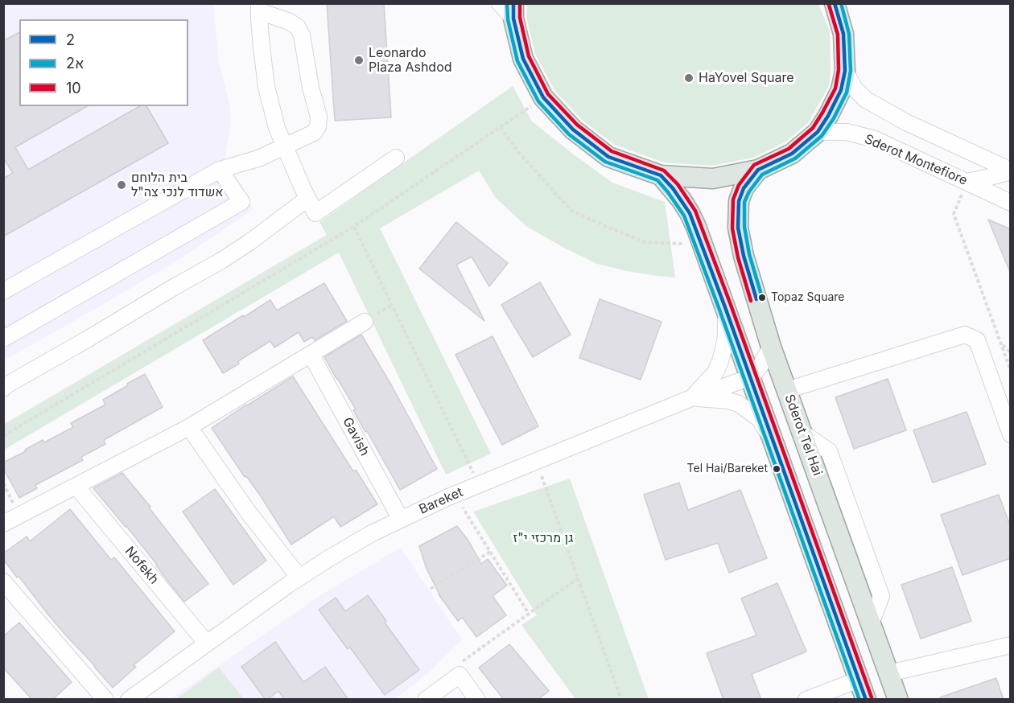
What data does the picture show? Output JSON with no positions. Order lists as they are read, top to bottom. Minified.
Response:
{"streets":{"main road":["Sderot Tel Hai"],"street":["Sderot Montefiore","Gavish","Bareket","Nofekh"]},"crossings":[["Gavish","Bareket"],["Bareket","Nofekh"]],"parks":["גן מרכזי י\"ז"],"places":["Leonardo Plaza Ashdod","HaYovel Square","בית הלוחם אשדוד לנכי צה\"ל","Topaz Square","Tel Hai/Bareket"],"lines":["transit line 2","transit line 2א","transit line 10"],"legend":["2","2א","10"]}
